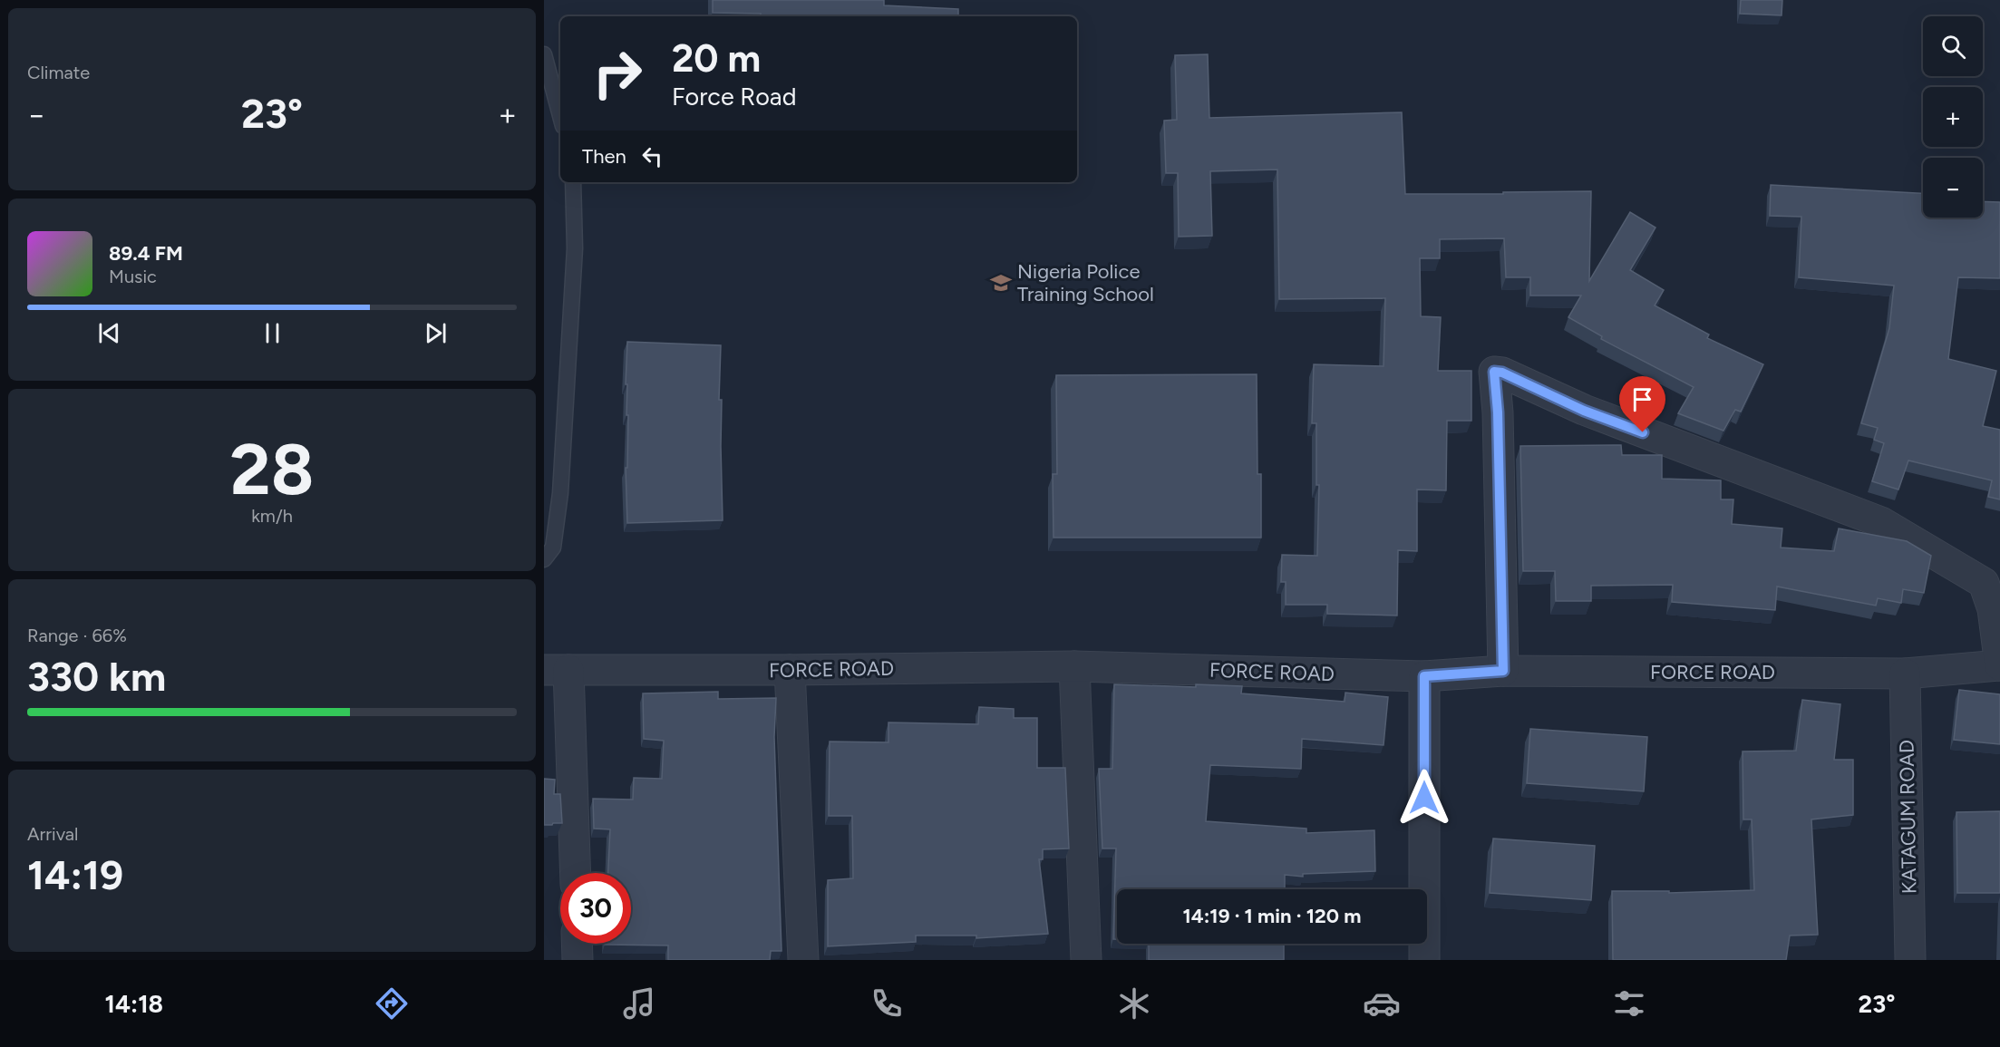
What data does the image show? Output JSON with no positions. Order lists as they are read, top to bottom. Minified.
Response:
{"streets":{"street":["FORCE ROAD","KATAGUM ROAD"]},"crossings":[["FORCE ROAD","KATAGUM ROAD"]],"places":{"school or university":["Nigeria Police Training School"]},"page":{"tile":["Climate",["28","km/h"],["Range · 66%","330 km"],["Arrival","14:19"]],"map_buttons":["+","−"],"turn":["20 m","Force Road"],"heat":["−","23°","+"],"then":"Then","song":["89.4 FM","Music"],"limit":"30","trip":"14:19 · 1 min · 120 m","tabs":["14:18","23°"]}}
